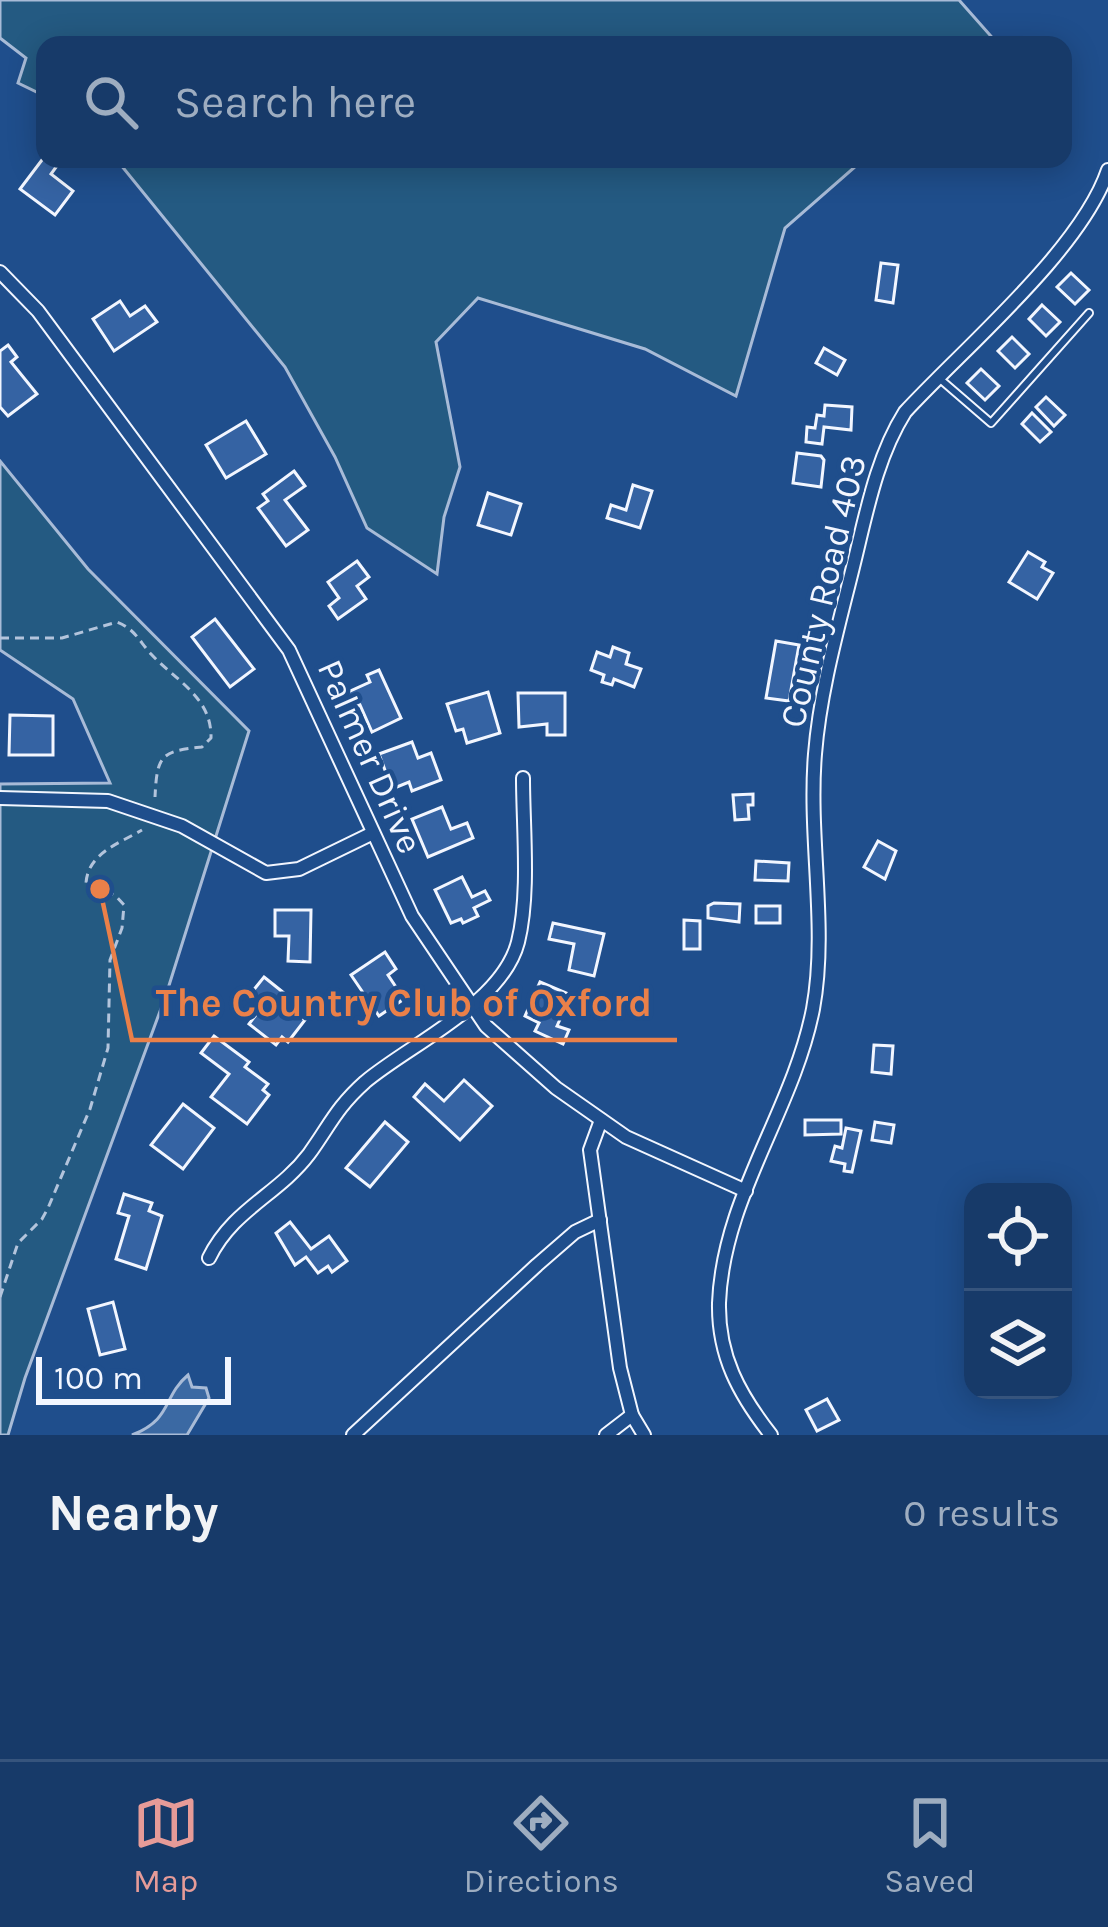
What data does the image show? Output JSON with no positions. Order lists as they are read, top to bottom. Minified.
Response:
{"streets":{"street":["County Road 403","Palmer Drive"]},"crossings":[["County Road 403","Palmer Drive"]],"places":["The Country Club of Oxford"],"scale_bar":"100 m","page":{"search":"Search here","scale":"100 m","heading":["Nearby","0 results"],"nav":["Map","Directions","Saved"]}}
